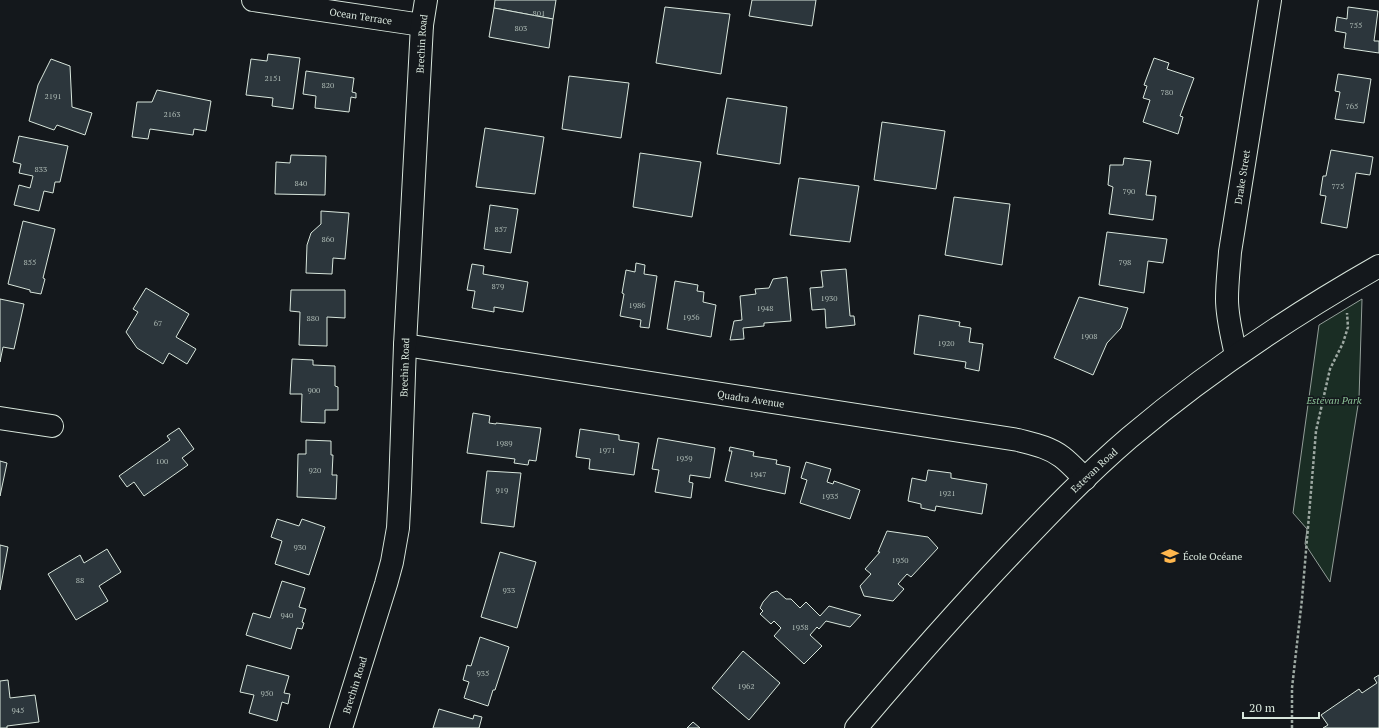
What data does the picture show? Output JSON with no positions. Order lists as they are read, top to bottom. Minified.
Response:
{"streets":{"street":["Ocean Terrace","Brechin Road","Drake Street","Quadra Avenue","Estevan Road"]},"crossings":[["Ocean Terrace","Brechin Road"],["Brechin Road","Quadra Avenue"],["Drake Street","Estevan Road"],["Quadra Avenue","Estevan Road"]],"parks":["Estevan Park"],"places":{"school or university":["École Océane"]},"house_numbers":["801","755","803","2151","820","780","2191","765","2163","833","840","775","790","857","860","855","798","879","1930","1986","1948","1956","880","67","1908","1920","900","1989","1971","1959","100","920","1947","919","1921","1935","930","1950","88","933","940","1958","935","1962","950","945"],"scale_bar":"20 m"}
